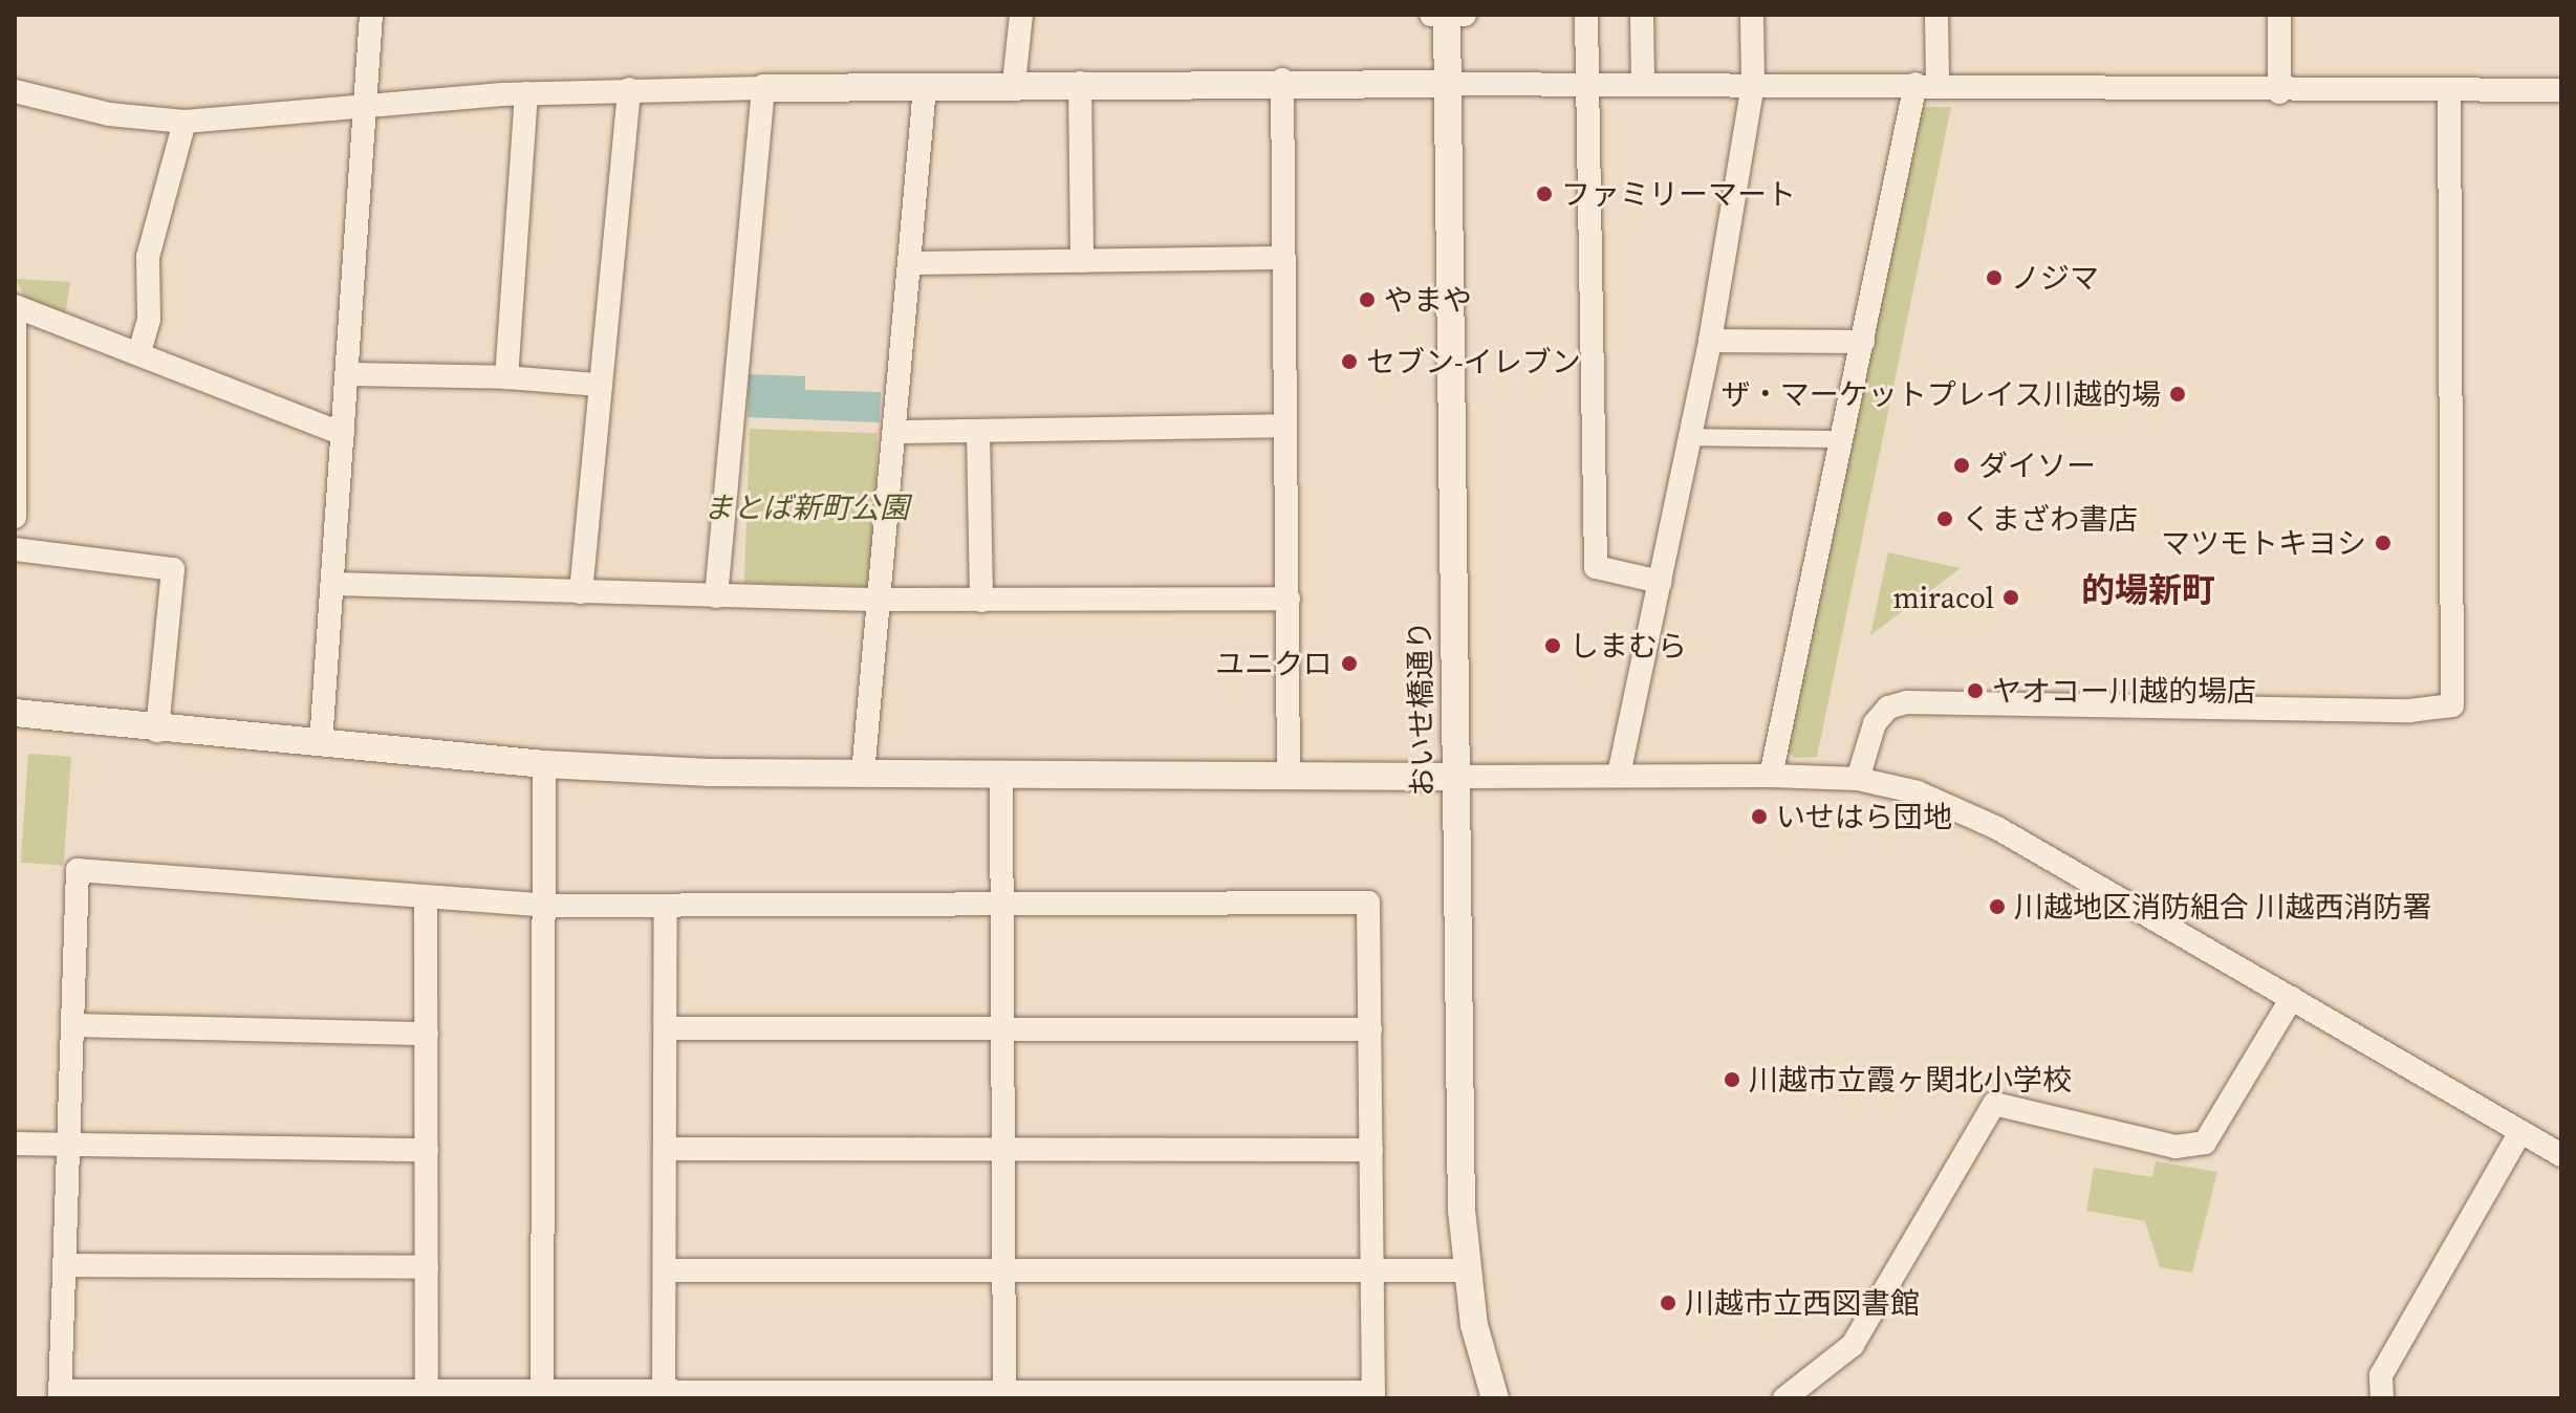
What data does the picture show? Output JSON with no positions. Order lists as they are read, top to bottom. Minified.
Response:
{"streets":{"street":["おいせ橋通り"]},"districts":["的場新町"],"parks":["まとば新町公園"],"places":["ファミリーマート","ノジマ","やまや","セブン-イレブン","ザ・マーケットプレイス川越的場","ダイソー","くまざわ書店","マツモトキヨシ","miracol","しまむら","ユニクロ","ヤオコー川越的場店","いせはら団地","川越地区消防組合 川越西消防署","川越市立霞ヶ関北小学校","川越市立西図書館"]}
